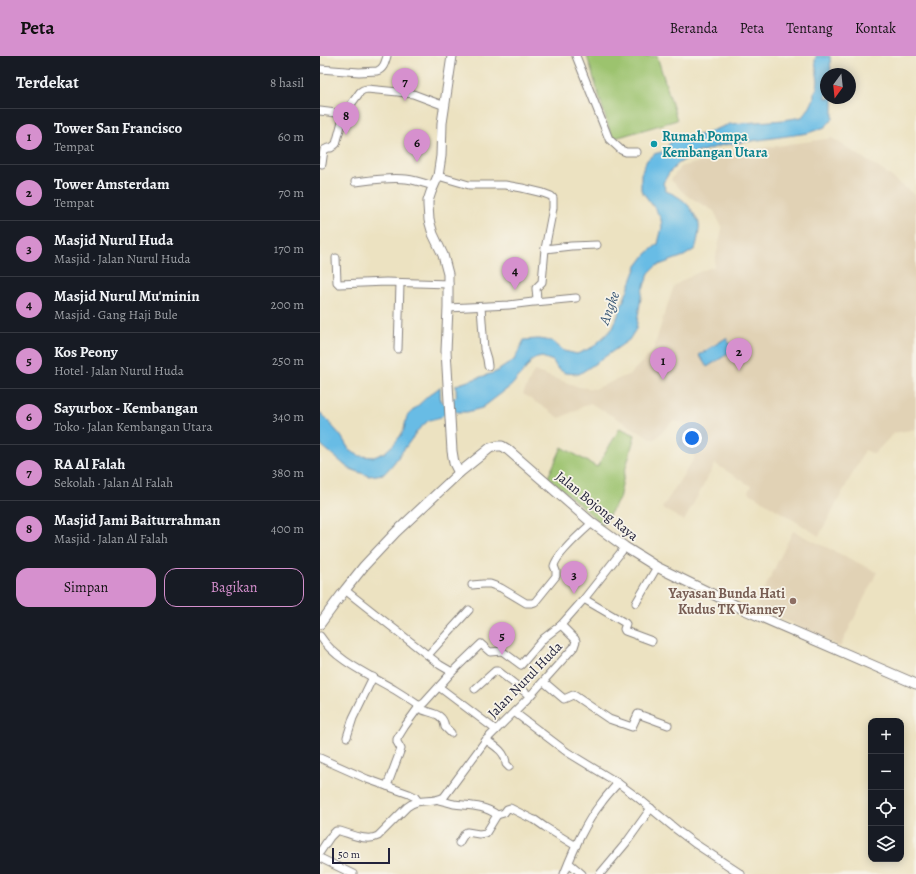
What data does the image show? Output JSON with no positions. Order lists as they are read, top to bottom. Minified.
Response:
{"streets":{"street":["Jalan Bojong Raya","Jalan Nurul Huda"]},"crossings":[["Jalan Bojong Raya","Jalan Nurul Huda"]],"water":["Angke"],"places":["Rumah Pompa Kembangan Utara","Yayasan Bunda Hati Kudus TK Vianney"],"scale_bar":"50 m","north":"bottom","page":{"header":"Peta","nav":["Beranda","Peta","Tentang","Kontak"],"heading":["Terdekat","8 hasil"],"pins":["7","8","6","4","2","1","3","5"],"list":[{"mark":"1","name":"Tower San Francisco","note":"Tempat","value":"60 m"},{"mark":"2","name":"Tower Amsterdam","note":"Tempat","value":"70 m"},{"mark":"3","name":"Masjid Nurul Huda","note":"Masjid · Jalan Nurul Huda","value":"170 m"},{"mark":"4","name":"Masjid Nurul Mu'minin","note":"Masjid · Gang Haji Bule","value":"200 m"},{"mark":"5","name":"Kos Peony","note":"Hotel · Jalan Nurul Huda","value":"250 m"},{"mark":"6","name":"Sayurbox - Kembangan","note":"Toko · Jalan Kembangan Utara","value":"340 m"},{"mark":"7","name":"RA Al Falah","note":"Sekolah · Jalan Al Falah","value":"380 m"},{"mark":"8","name":"Masjid Jami Baiturrahman","note":"Masjid · Jalan Al Falah","value":"400 m"}],"buttons":["Simpan","Bagikan"],"map_buttons":["+","−"],"scale":"50 m"}}
